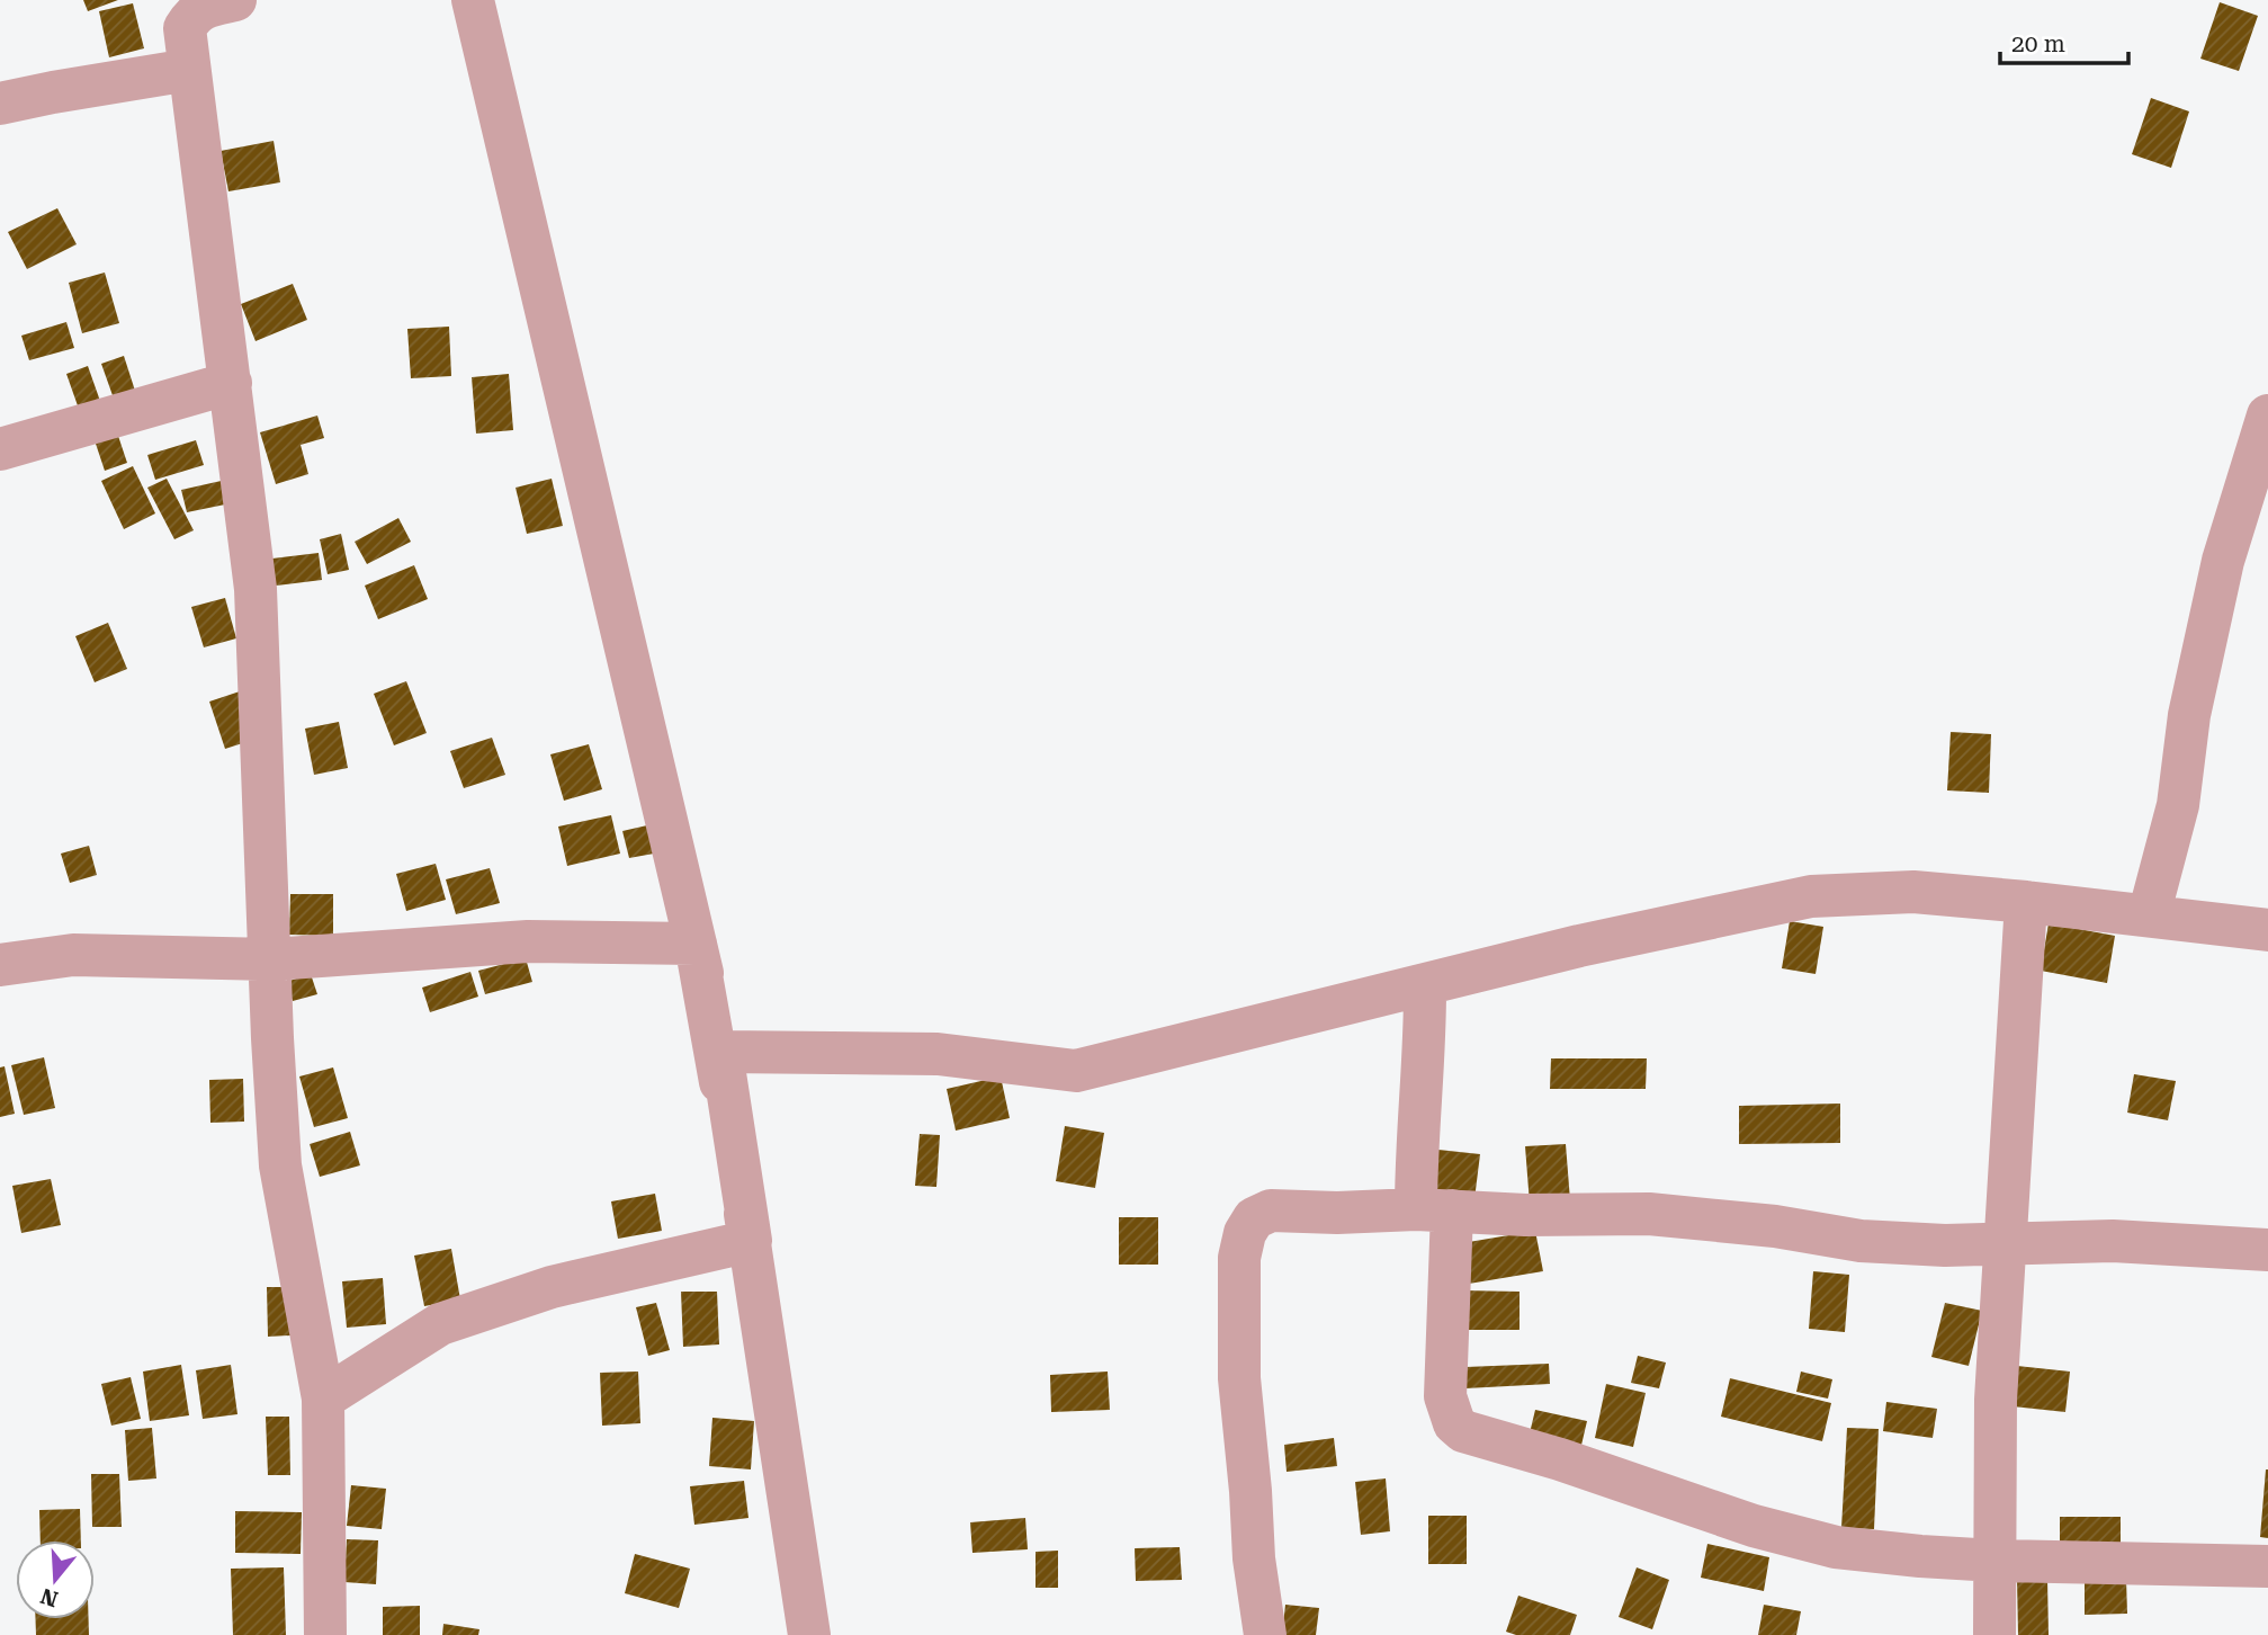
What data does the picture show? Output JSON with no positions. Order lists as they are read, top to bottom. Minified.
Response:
{"scale_bar":"20 m","north":"bottom"}
